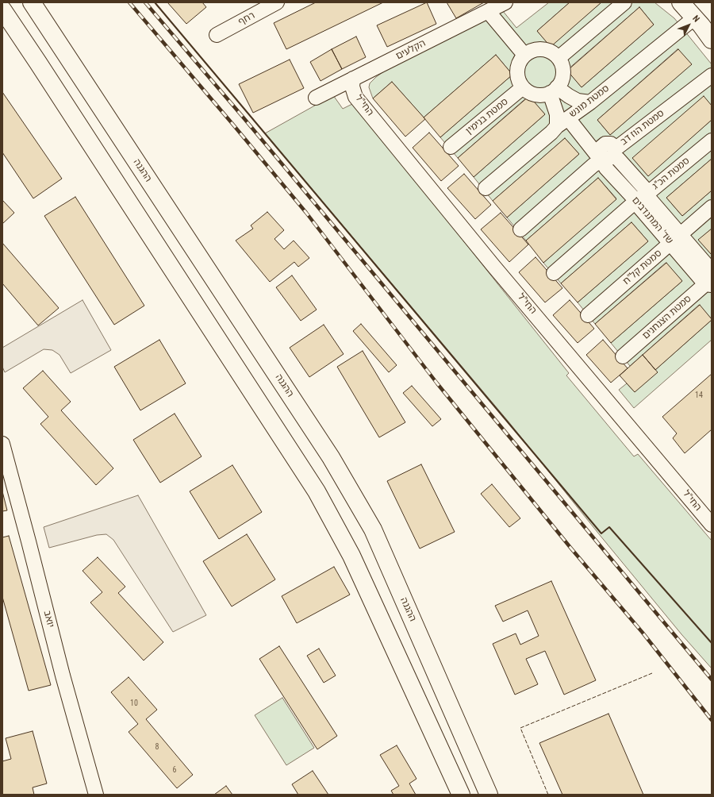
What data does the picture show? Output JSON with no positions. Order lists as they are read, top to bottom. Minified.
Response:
{"streets":{"main road":["ההגנה"],"street":["רחף","הקלעים","סמטת מונש","החי\"ל","סמטת בנימין","סמטת הוז דב","סמטת הכ\"ג","שד' המתנדבים","סמטת קל\"ח","סמטת הצנחנים","יואב"]},"crossings":[["הקלעים","החי\"ל"],["סמטת מונש","שד' המתנדבים"],["סמטת הוז דב","שד' המתנדבים"],["סמטת הכ\"ג","שד' המתנדבים"],["שד' המתנדבים","סמטת קל\"ח"],["שד' המתנדבים","סמטת הצנחנים"]],"house_numbers":["14","10","8","6"],"north":"top right"}
